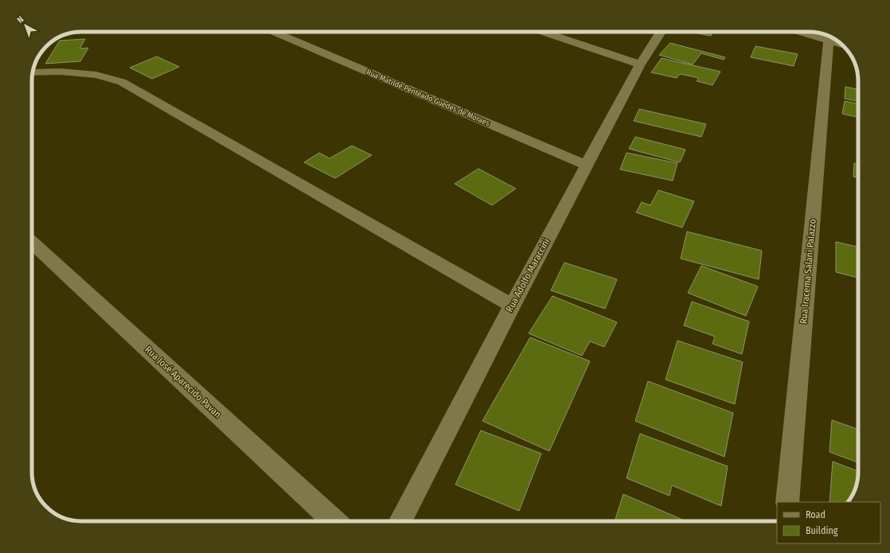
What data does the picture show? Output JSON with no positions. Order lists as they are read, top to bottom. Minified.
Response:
{"streets":{"street":["Rua Matilde Penteado Guedes de Moraes","Rua Iracema Salani Palazzo","Rua Adolfo Maraccini","Rua José Aparecido Pavan"]},"crossings":[["Rua Matilde Penteado Guedes de Moraes","Rua Adolfo Maraccini"]],"legend":["Road","Building"],"north":"top left"}
